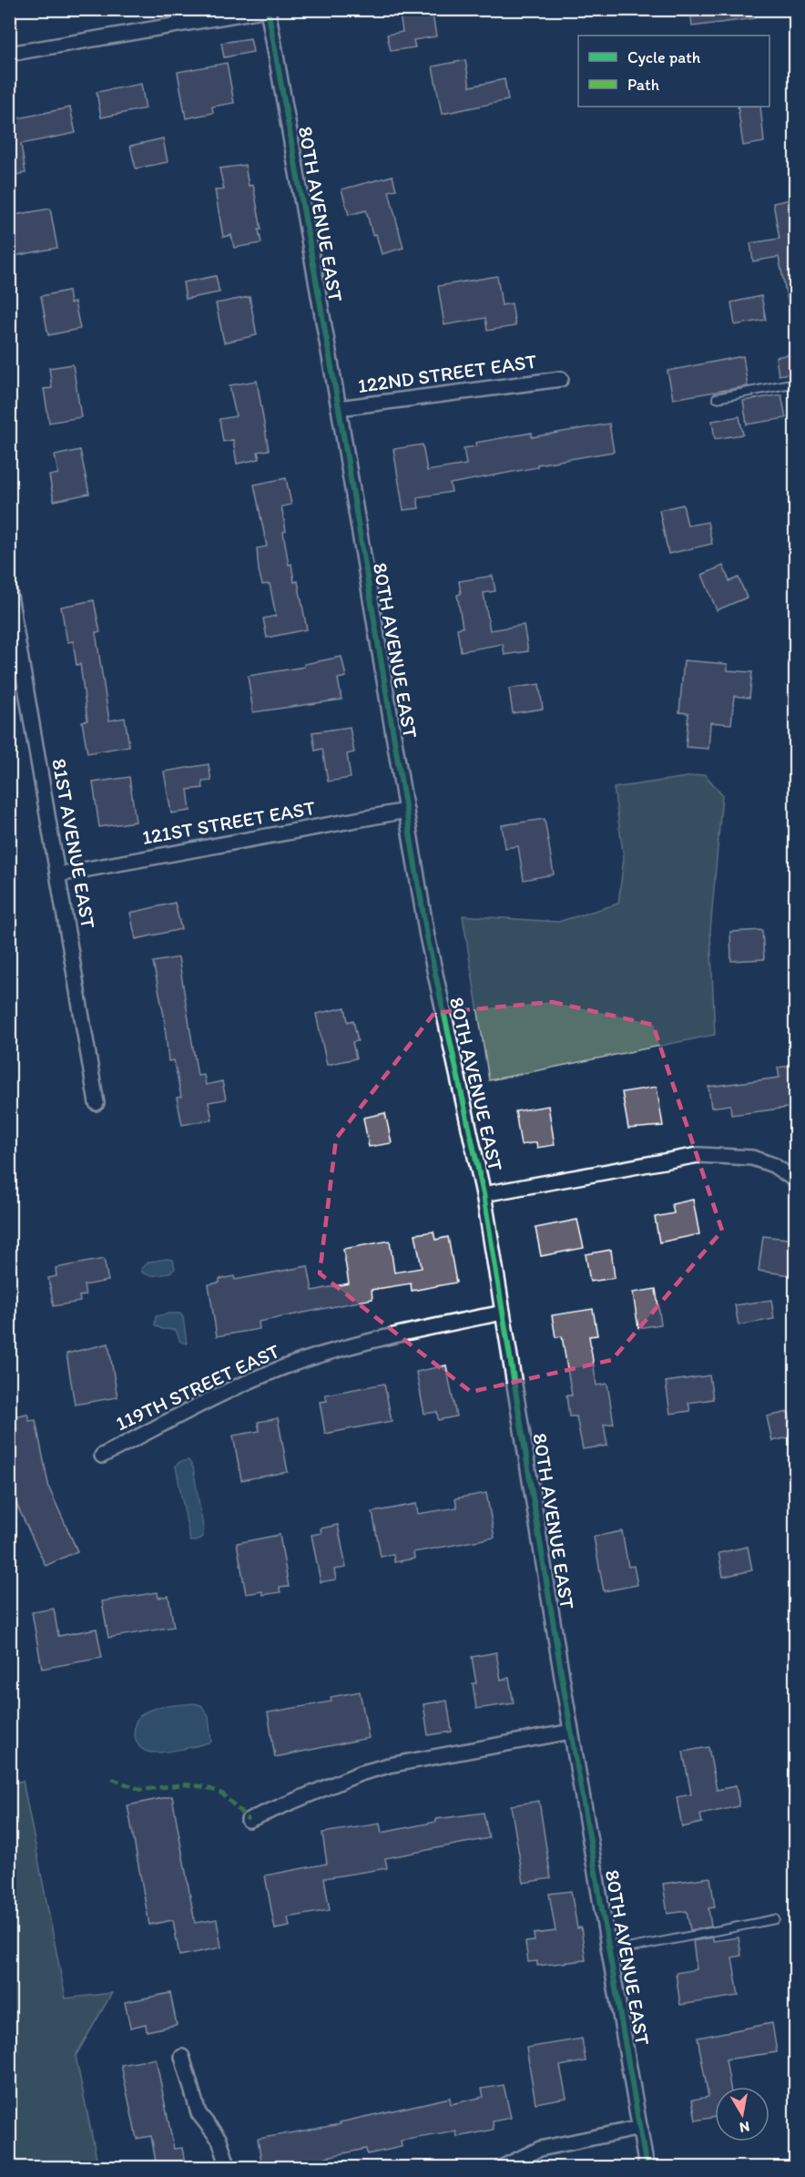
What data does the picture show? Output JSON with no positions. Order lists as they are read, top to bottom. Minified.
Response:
{"streets":{"street":["80TH AVENUE EAST","122ND STREET EAST","121ST STREET EAST","81ST AVENUE EAST","119TH STREET EAST"]},"crossings":[["80TH AVENUE EAST","122ND STREET EAST"],["80TH AVENUE EAST","121ST STREET EAST"],["80TH AVENUE EAST","119TH STREET EAST"],["121ST STREET EAST","81ST AVENUE EAST"]],"legend":["Cycle path","Path"],"north":"bottom"}
